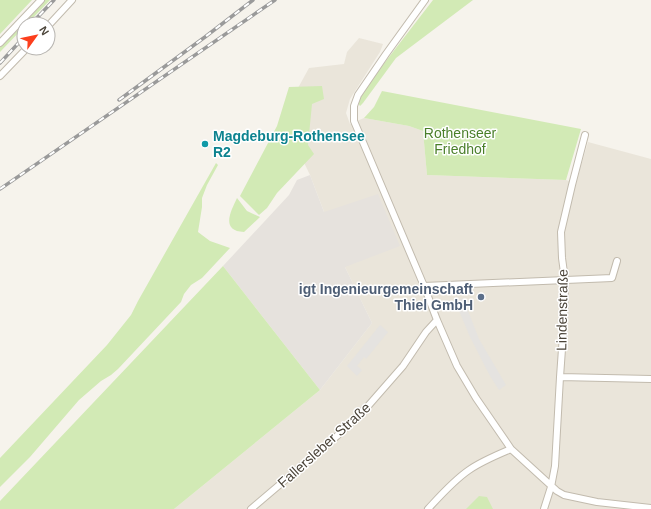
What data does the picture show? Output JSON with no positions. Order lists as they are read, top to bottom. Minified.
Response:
{"streets":{"street":["Lindenstraße","Fallersleber Straße"]},"parks":["Rothenseer Friedhof"],"places":["Magdeburg-Rothensee R2","igt Ingenieurgemeinschaft Thiel GmbH"],"north":"top right"}
